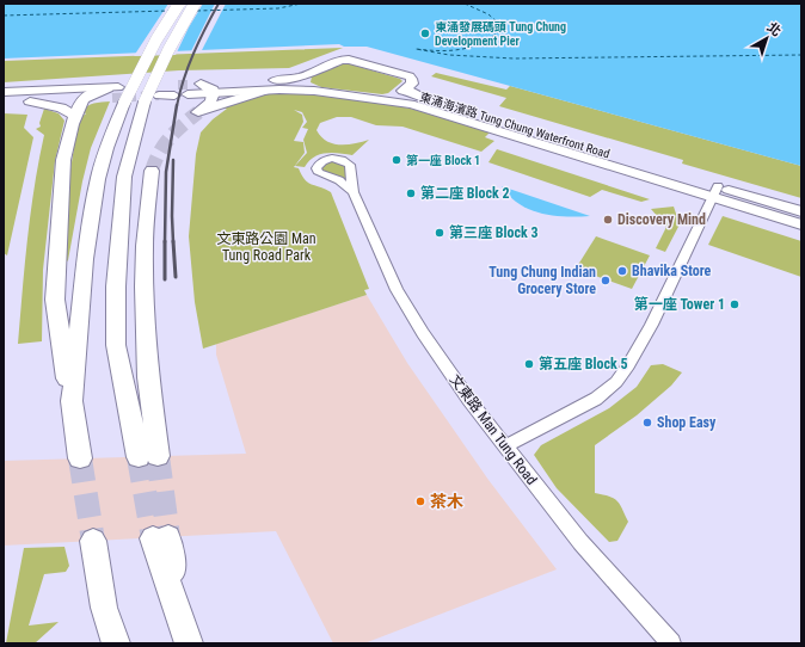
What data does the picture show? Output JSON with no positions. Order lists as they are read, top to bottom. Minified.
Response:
{"streets":{"main road":["東涌海濱路 Tung Chung Waterfront Road"],"street":["文東路 Man Tung Road"]},"parks":["文東路公園 Man Tung Road Park"],"places":["東涌發展碼頭 Tung Chung Development Pier","第一座 Block 1","第二座 Block 2","Discovery Mind","第三座 Block 3","Bhavika Store","Tung Chung Indian Grocery Store","第一座 Tower 1","第五座 Block 5","Shop Easy","茶木"],"north":"top right"}
